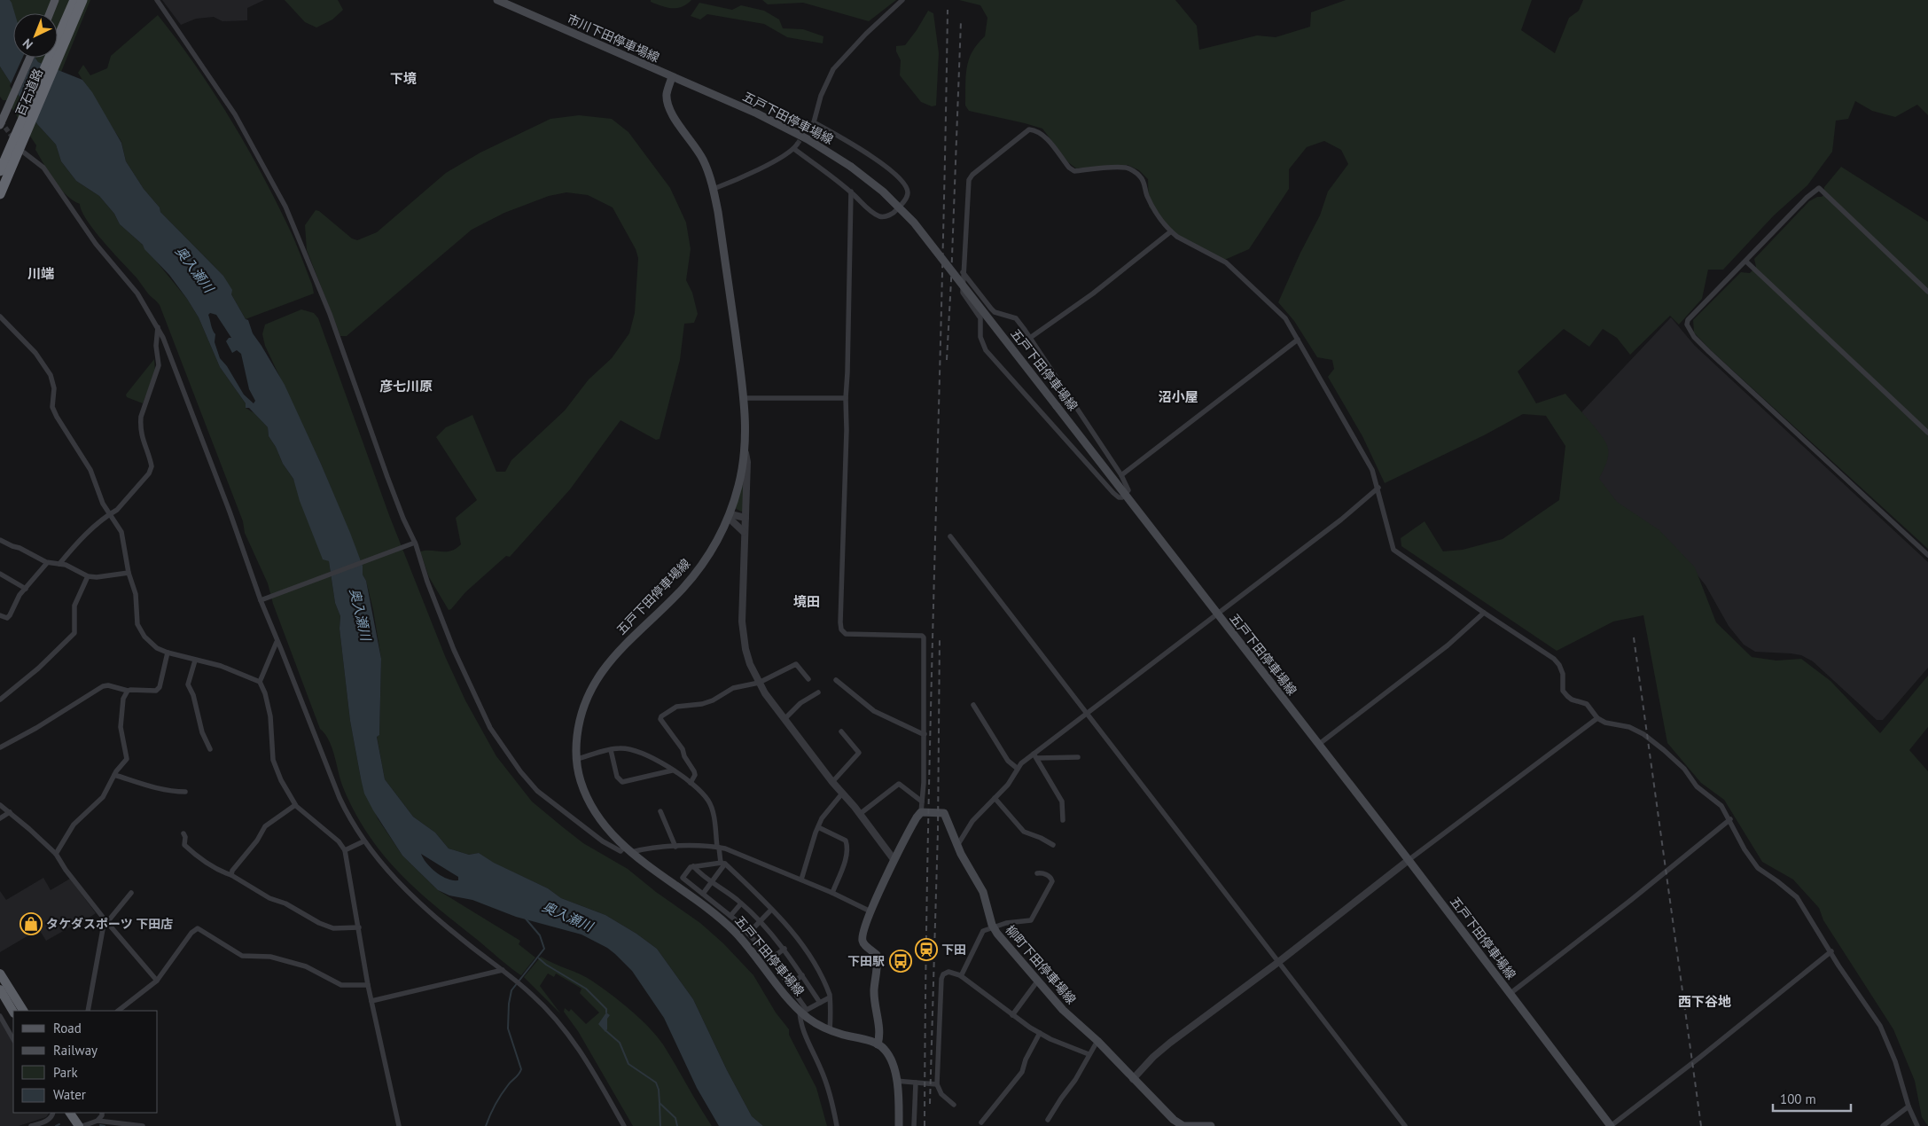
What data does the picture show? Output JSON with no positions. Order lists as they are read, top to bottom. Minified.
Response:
{"streets":{"highway":["百石道路"],"main road":["市川下田停車場線","五戸下田停車場線","柳町下田停車場線"]},"crossings":[["市川下田停車場線","五戸下田停車場線"]],"districts":["下境","川端","彦七川原","沼小屋","境田","西下谷地"],"water":["奥入瀬川"],"places":{"shop":["タケダスポーツ 下田店"],"station":["下田"],"bus stop":["下田駅"]},"legend":["Road","Railway","Park","Water"],"scale_bar":"100 m","north":"bottom left"}
